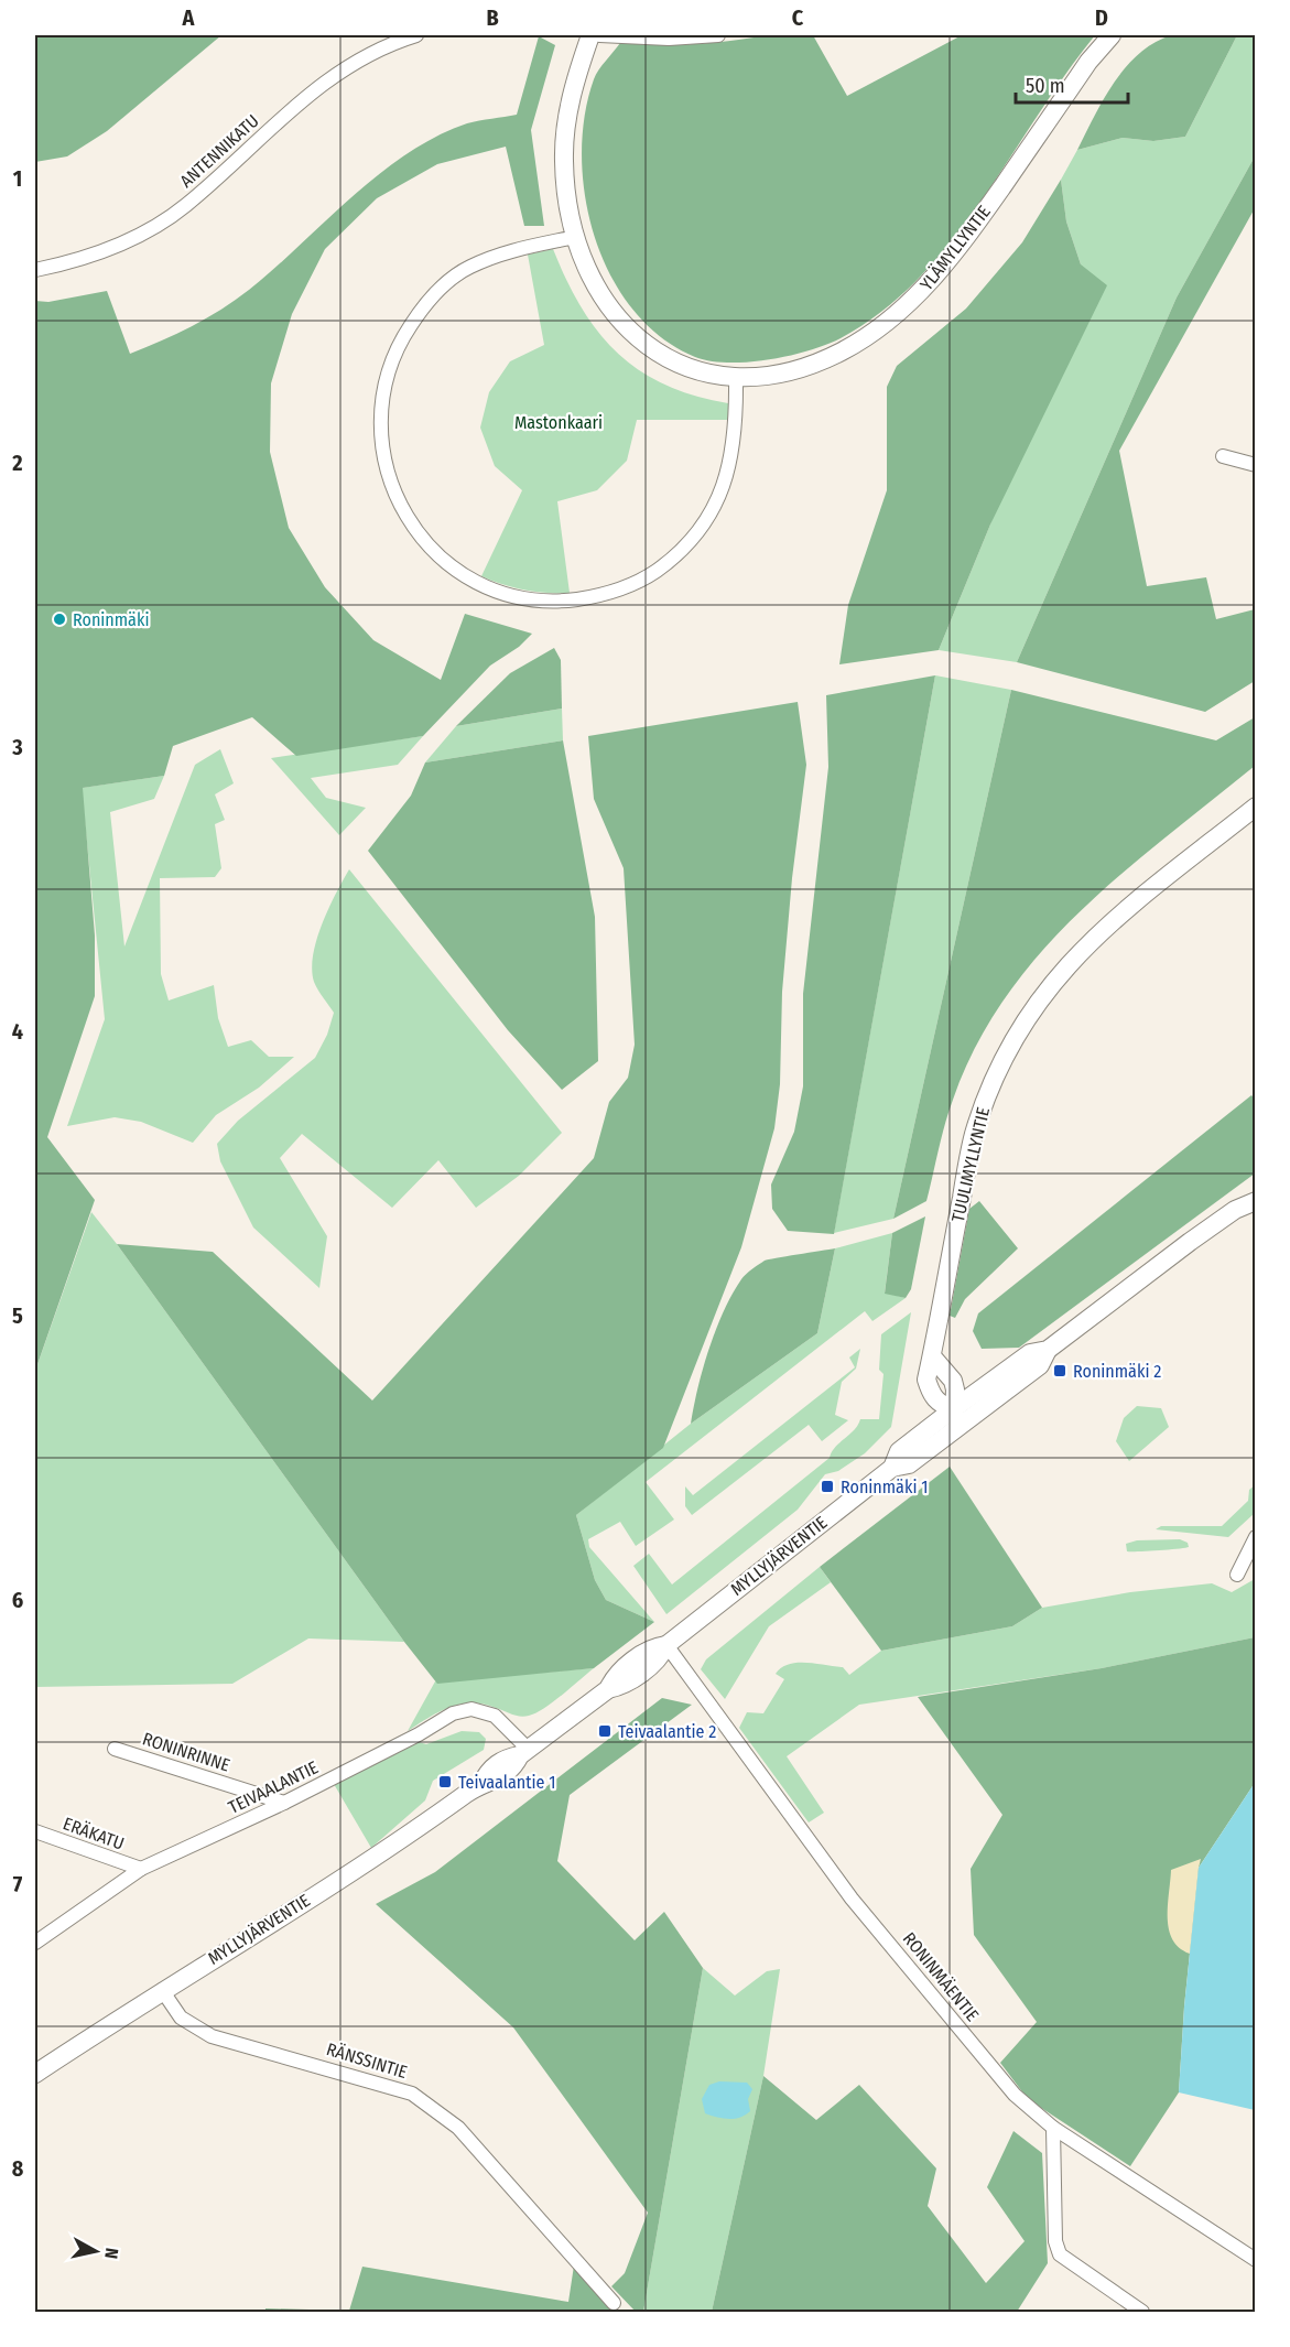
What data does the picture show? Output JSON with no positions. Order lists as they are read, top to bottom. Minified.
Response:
{"streets":{"street":["ANTENNIKATU","YLÄMYLLYNTIE","TUULIMYLLYNTIE","MYLLYJÄRVENTIE","RONINRINNE","TEIVAALANTIE","ERÄKATU","RONINMÄENTIE","RÄNSSINTIE"]},"crossings":[["TUULIMYLLYNTIE","MYLLYJÄRVENTIE"],["MYLLYJÄRVENTIE","TEIVAALANTIE"],["MYLLYJÄRVENTIE","RONINMÄENTIE"],["MYLLYJÄRVENTIE","RÄNSSINTIE"],["RONINRINNE","TEIVAALANTIE"],["TEIVAALANTIE","ERÄKATU"]],"parks":["Mastonkaari"],"places":{"other":["Roninmäki"],"transit":["Roninmäki 2","Roninmäki 1","Teivaalantie 2","Teivaalantie 1"]},"scale_bar":"50 m","north":"right","grid":{"columns":["A","B","C","D"],"rows":["1","2","3","4","5","6","7","8"]}}
